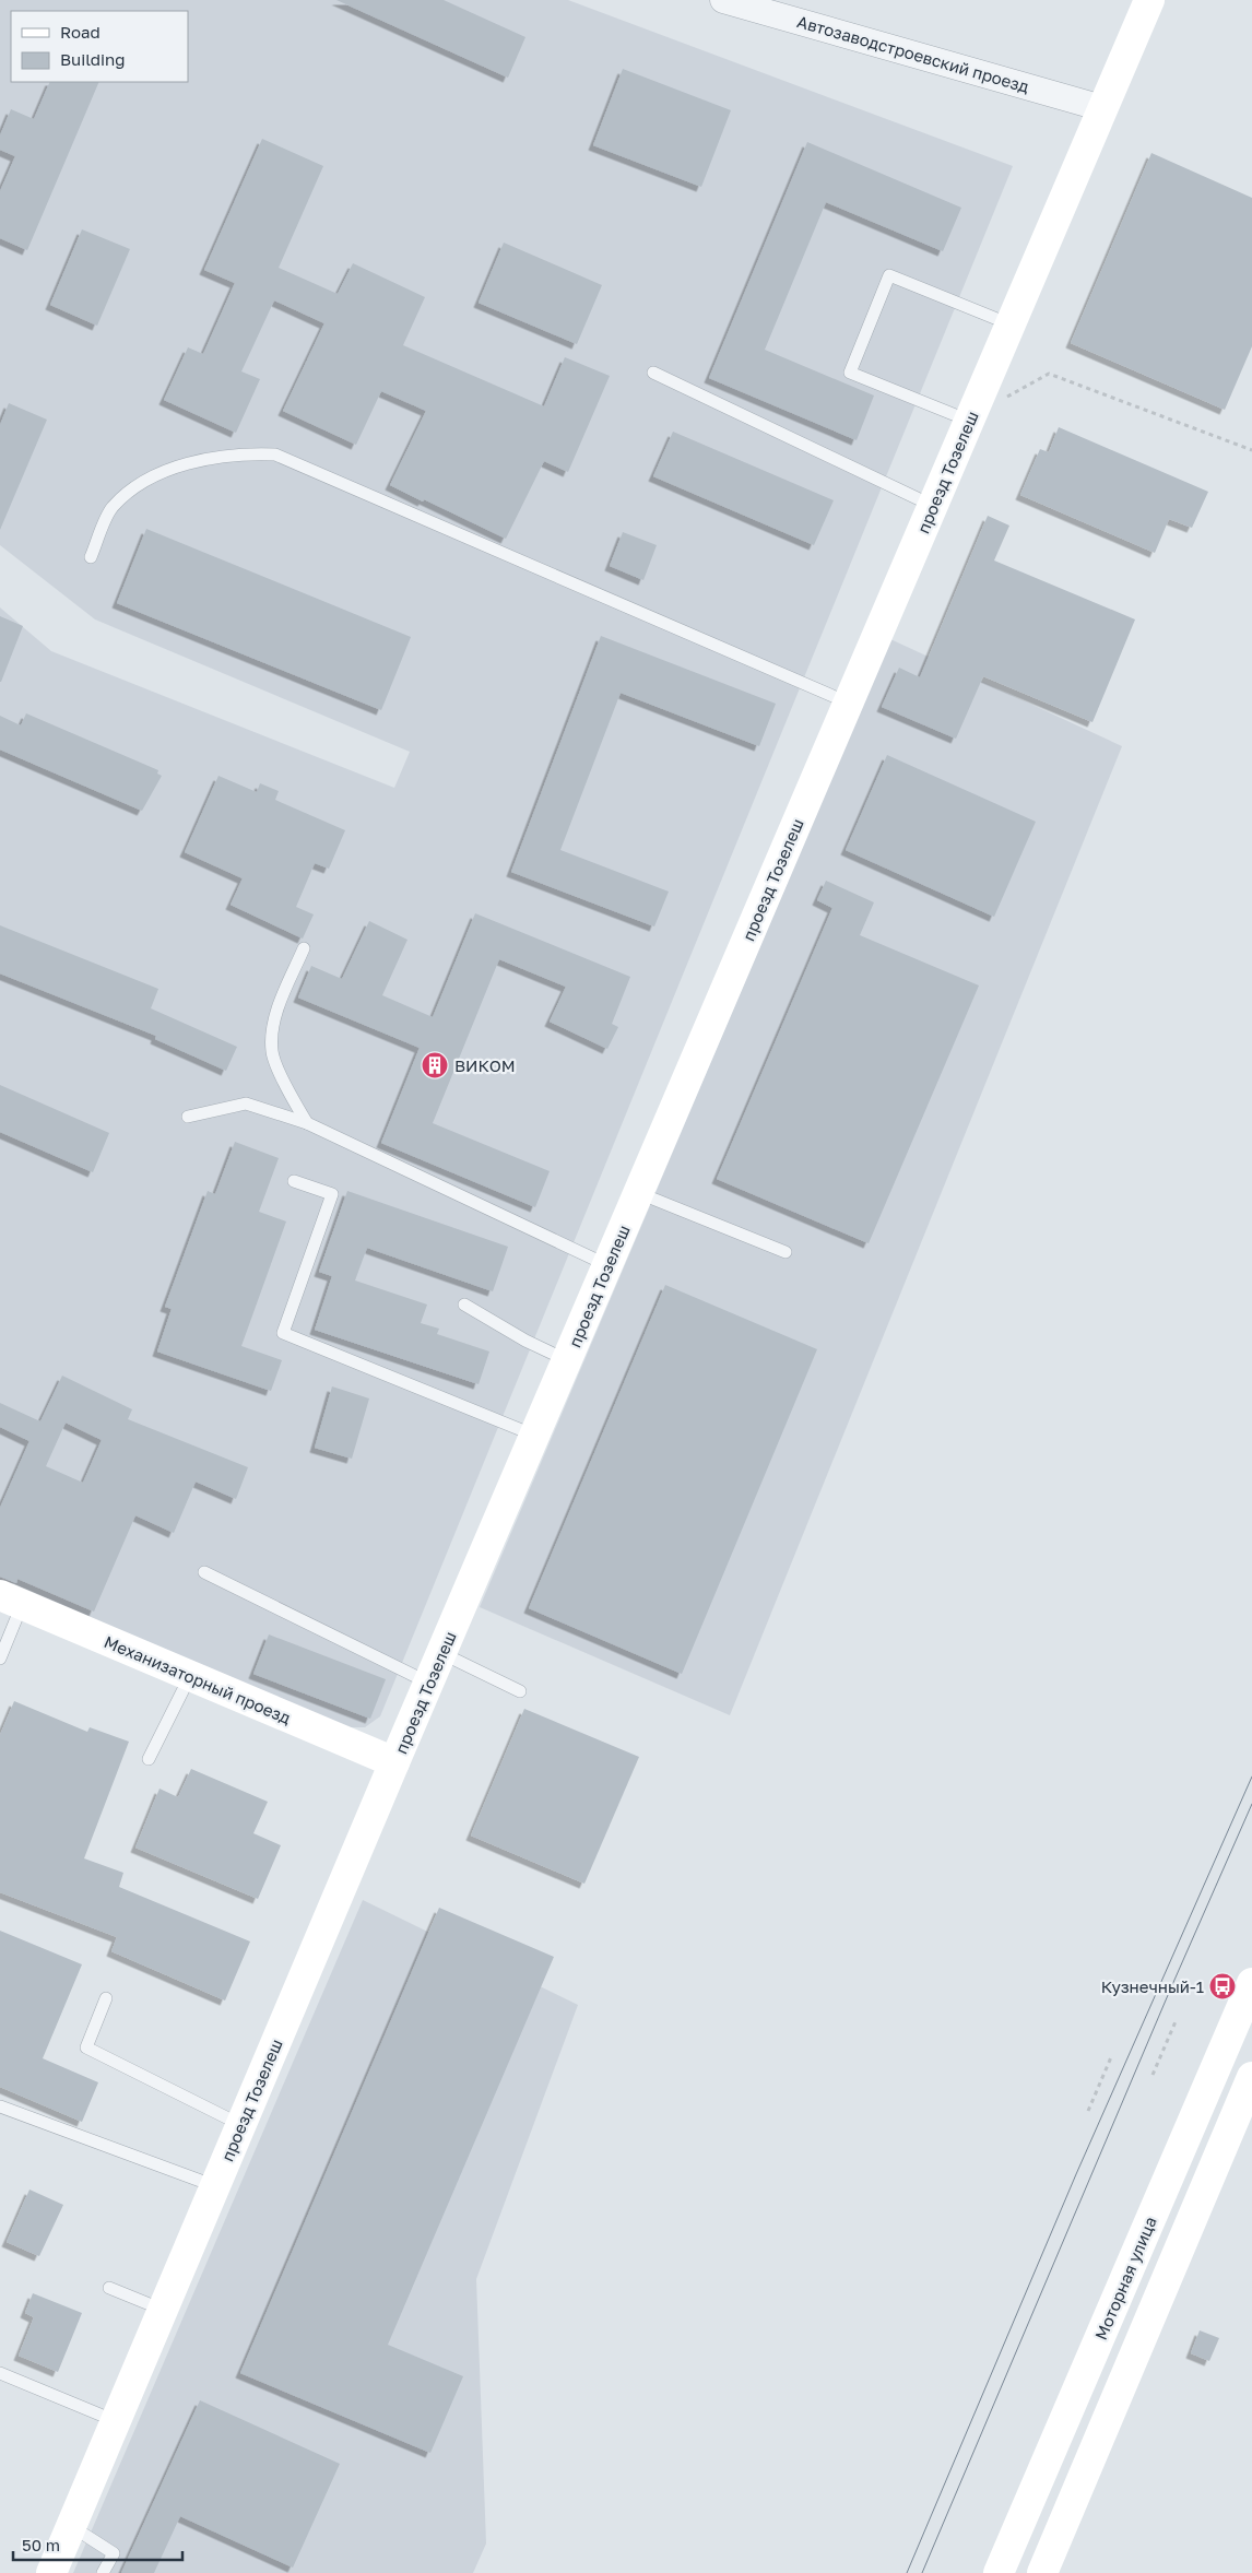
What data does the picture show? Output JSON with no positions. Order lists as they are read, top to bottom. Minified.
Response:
{"streets":{"street":["Автозаводстроевский проезд","проезд Тозелеш","Механизаторный проезд","Моторная улица"]},"crossings":[["Автозаводстроевский проезд","проезд Тозелеш"],["проезд Тозелеш","Механизаторный проезд"]],"places":{"building":["ВИКОМ"],"bus stop":["Кузнечный-1"]},"legend":["Road","Building"],"scale_bar":"50 m"}
